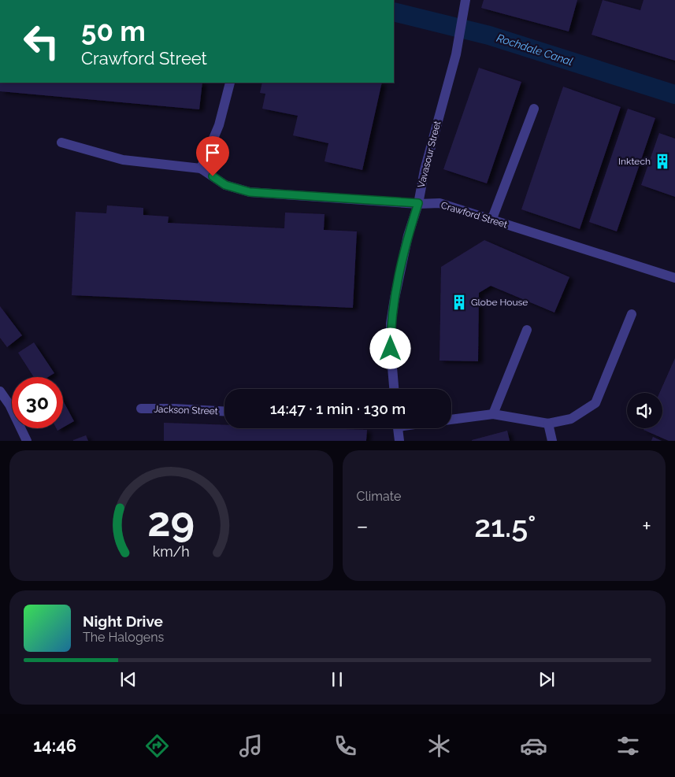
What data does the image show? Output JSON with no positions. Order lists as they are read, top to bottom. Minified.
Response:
{"streets":{"street":["Vavasour Street","Crawford Street","Jackson Street"]},"crossings":[["Vavasour Street","Crawford Street"]],"water":["Rochdale Canal"],"places":{"building":["Inktech","Globe House"]},"page":{"turn":["50 m","Crawford Street"],"limit":"30","trip":"14:47 · 1 min · 130 m","tile":"Climate","heat":["−","21.5°","+"],"song":["Night Drive","The Halogens"],"tabs":"14:46","gauge":["29","km/h"]}}
